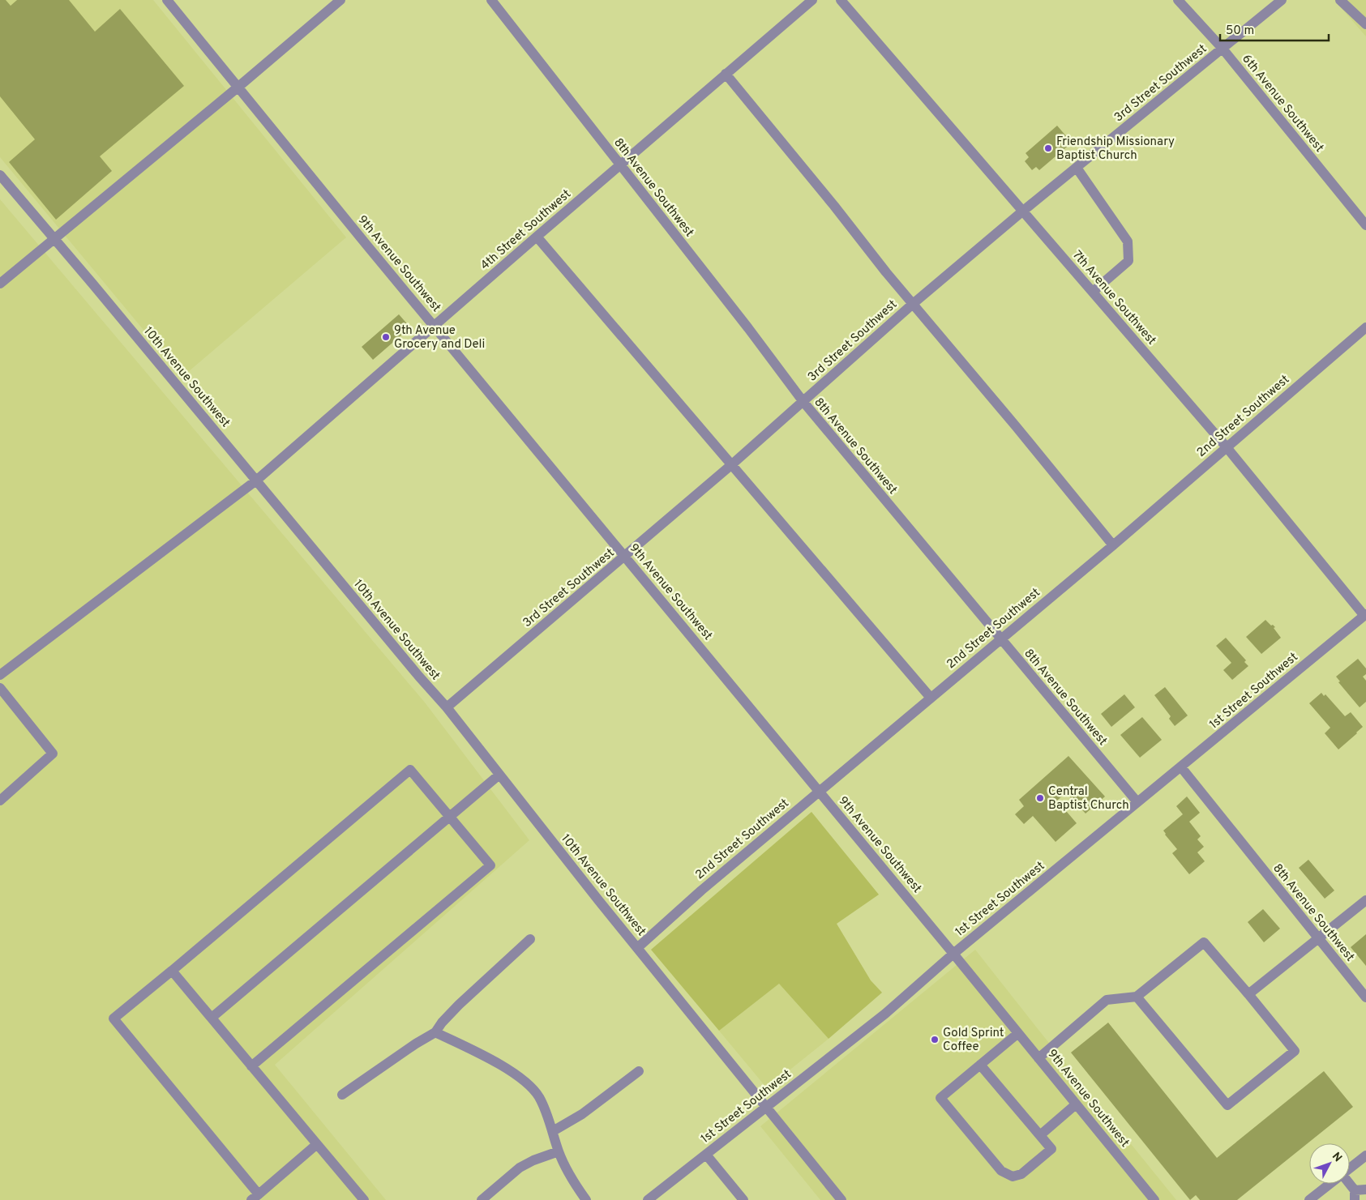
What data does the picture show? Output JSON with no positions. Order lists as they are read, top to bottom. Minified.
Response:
{"streets":{"street":["3rd Street Southwest","6th Avenue Southwest","8th Avenue Southwest","4th Street Southwest","9th Avenue Southwest","7th Avenue Southwest","10th Avenue Southwest","2nd Street Southwest","1st Street Southwest"]},"crossings":[["3rd Street Southwest","6th Avenue Southwest"],["3rd Street Southwest","8th Avenue Southwest"],["3rd Street Southwest","9th Avenue Southwest"],["3rd Street Southwest","7th Avenue Southwest"],["3rd Street Southwest","10th Avenue Southwest"],["8th Avenue Southwest","4th Street Southwest"],["8th Avenue Southwest","2nd Street Southwest"],["8th Avenue Southwest","1st Street Southwest"],["4th Street Southwest","9th Avenue Southwest"],["4th Street Southwest","10th Avenue Southwest"],["9th Avenue Southwest","2nd Street Southwest"],["9th Avenue Southwest","1st Street Southwest"],["7th Avenue Southwest","2nd Street Southwest"],["7th Avenue Southwest","1st Street Southwest"],["10th Avenue Southwest","2nd Street Southwest"],["10th Avenue Southwest","1st Street Southwest"]],"places":["Friendship Missionary Baptist Church","9th Avenue Grocery and Deli","Central Baptist Church","Gold Sprint Coffee"],"scale_bar":"50 m","north":"top right"}
